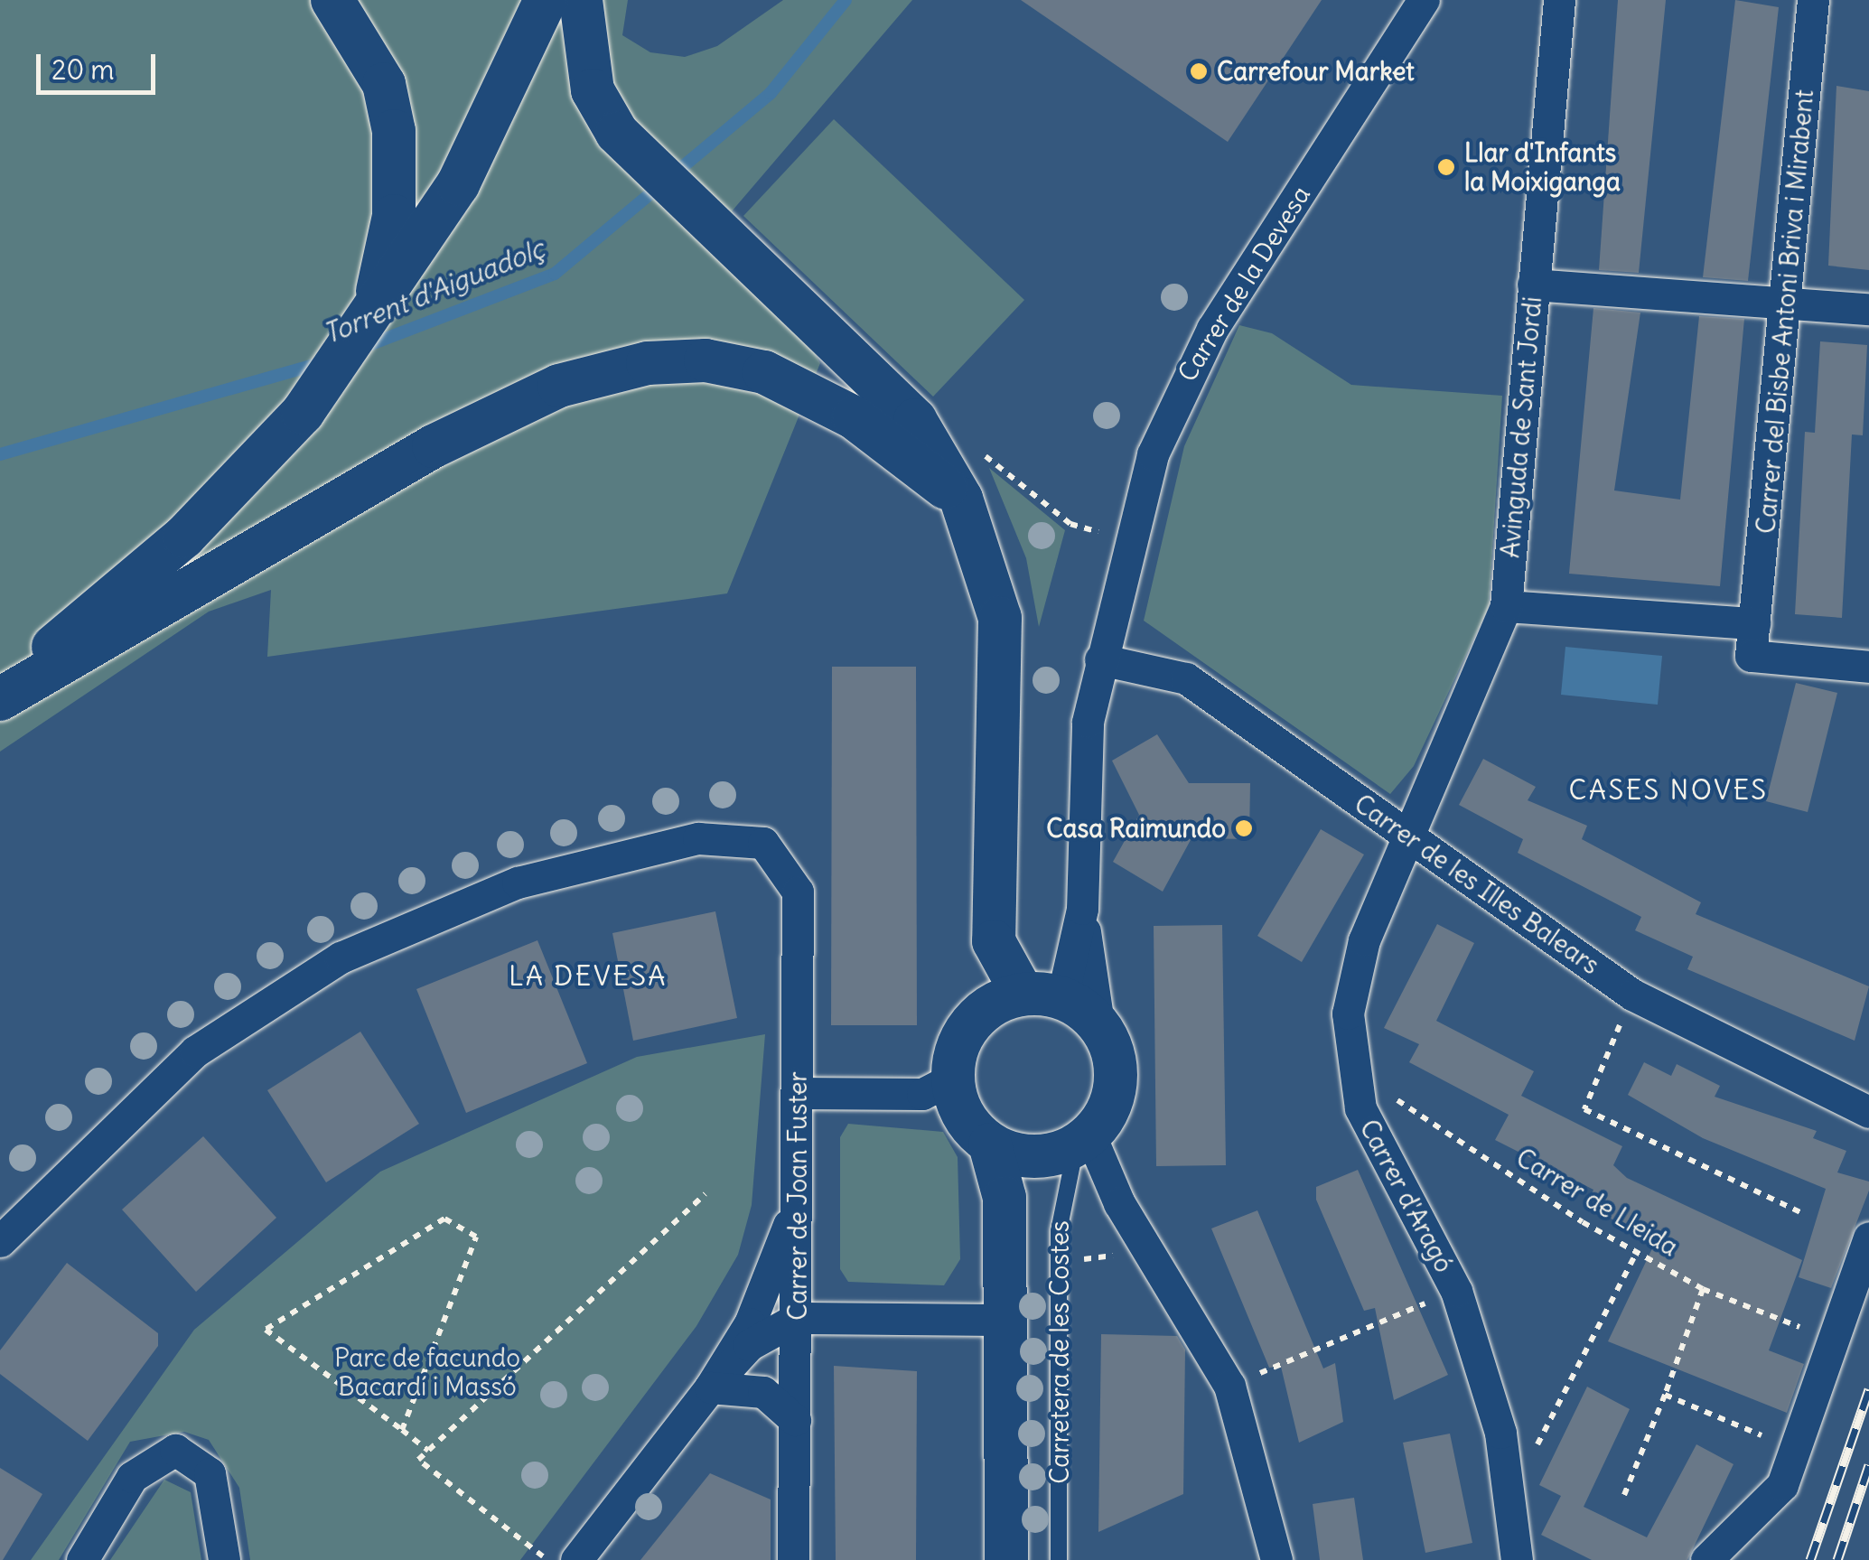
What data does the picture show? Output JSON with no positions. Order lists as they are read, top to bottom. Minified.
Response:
{"streets":{"main road":["Carretera de les Costes"],"street":["Carrer de la Devesa","Carrer del Bisbe Antoni Briva i Mirabent","Avinguda de Sant Jordi","Carrer de les Illes Balears","Carrer de Joan Fuster","Carrer d'Aragó"],"path":["Carrer de Lleida"]},"crossings":[["Carrer de la Devesa","Carrer de les Illes Balears"],["Avinguda de Sant Jordi","Carrer de les Illes Balears"],["Avinguda de Sant Jordi","Carrer d'Aragó"],["Carrer de les Illes Balears","Carrer d'Aragó"],["Carrer d'Aragó","Carrer de Lleida"]],"districts":["CASES NOVES","LA DEVESA"],"water":["Torrent d'Aiguadolç"],"parks":["Parc de facundo Bacardí i Massó"],"places":["Carrefour Market","Llar d'Infants la Moixiganga","Casa Raimundo"],"scale_bar":"20 m"}
